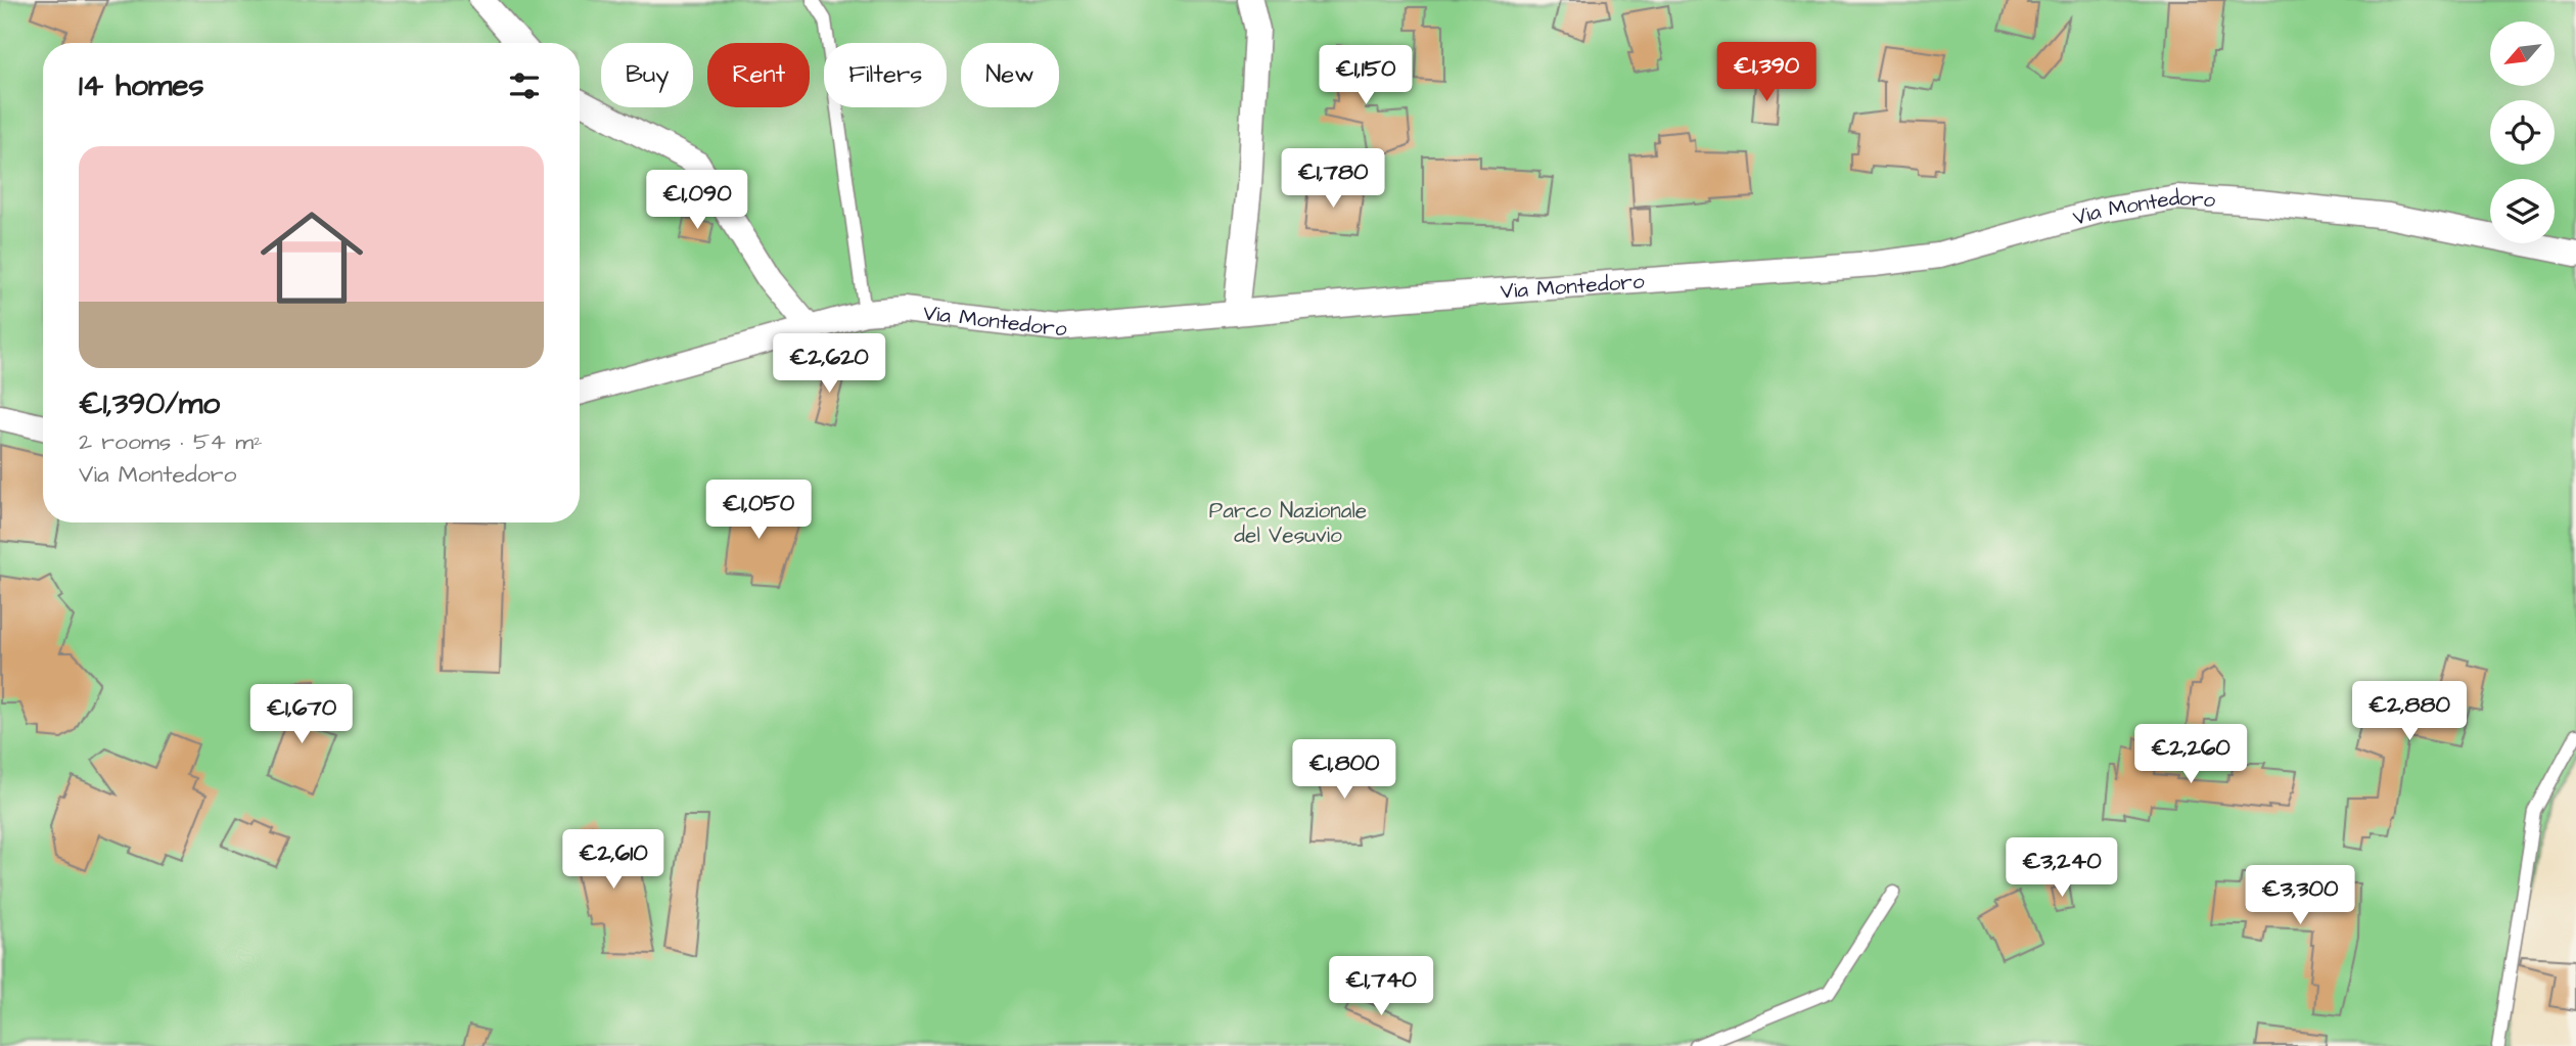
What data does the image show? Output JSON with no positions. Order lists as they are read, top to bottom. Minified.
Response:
{"streets":{"street":["Via Montedoro"]},"parks":["Parco Nazionale del Vesuvio"],"north":"bottom left","page":{"price":["€1,390","€1,150","€1,780","€1,090","€2,620","€1,050","€2,880","€1,670","€2,260","€1,800","€2,610","€3,240","€3,300","€1,740"],"chip":["Buy","Rent","Filters","New"],"heading":"14 homes","list":[{"name":"€1,390/mo","note":"2 rooms · 54 m² · Via Montedoro"}]}}
